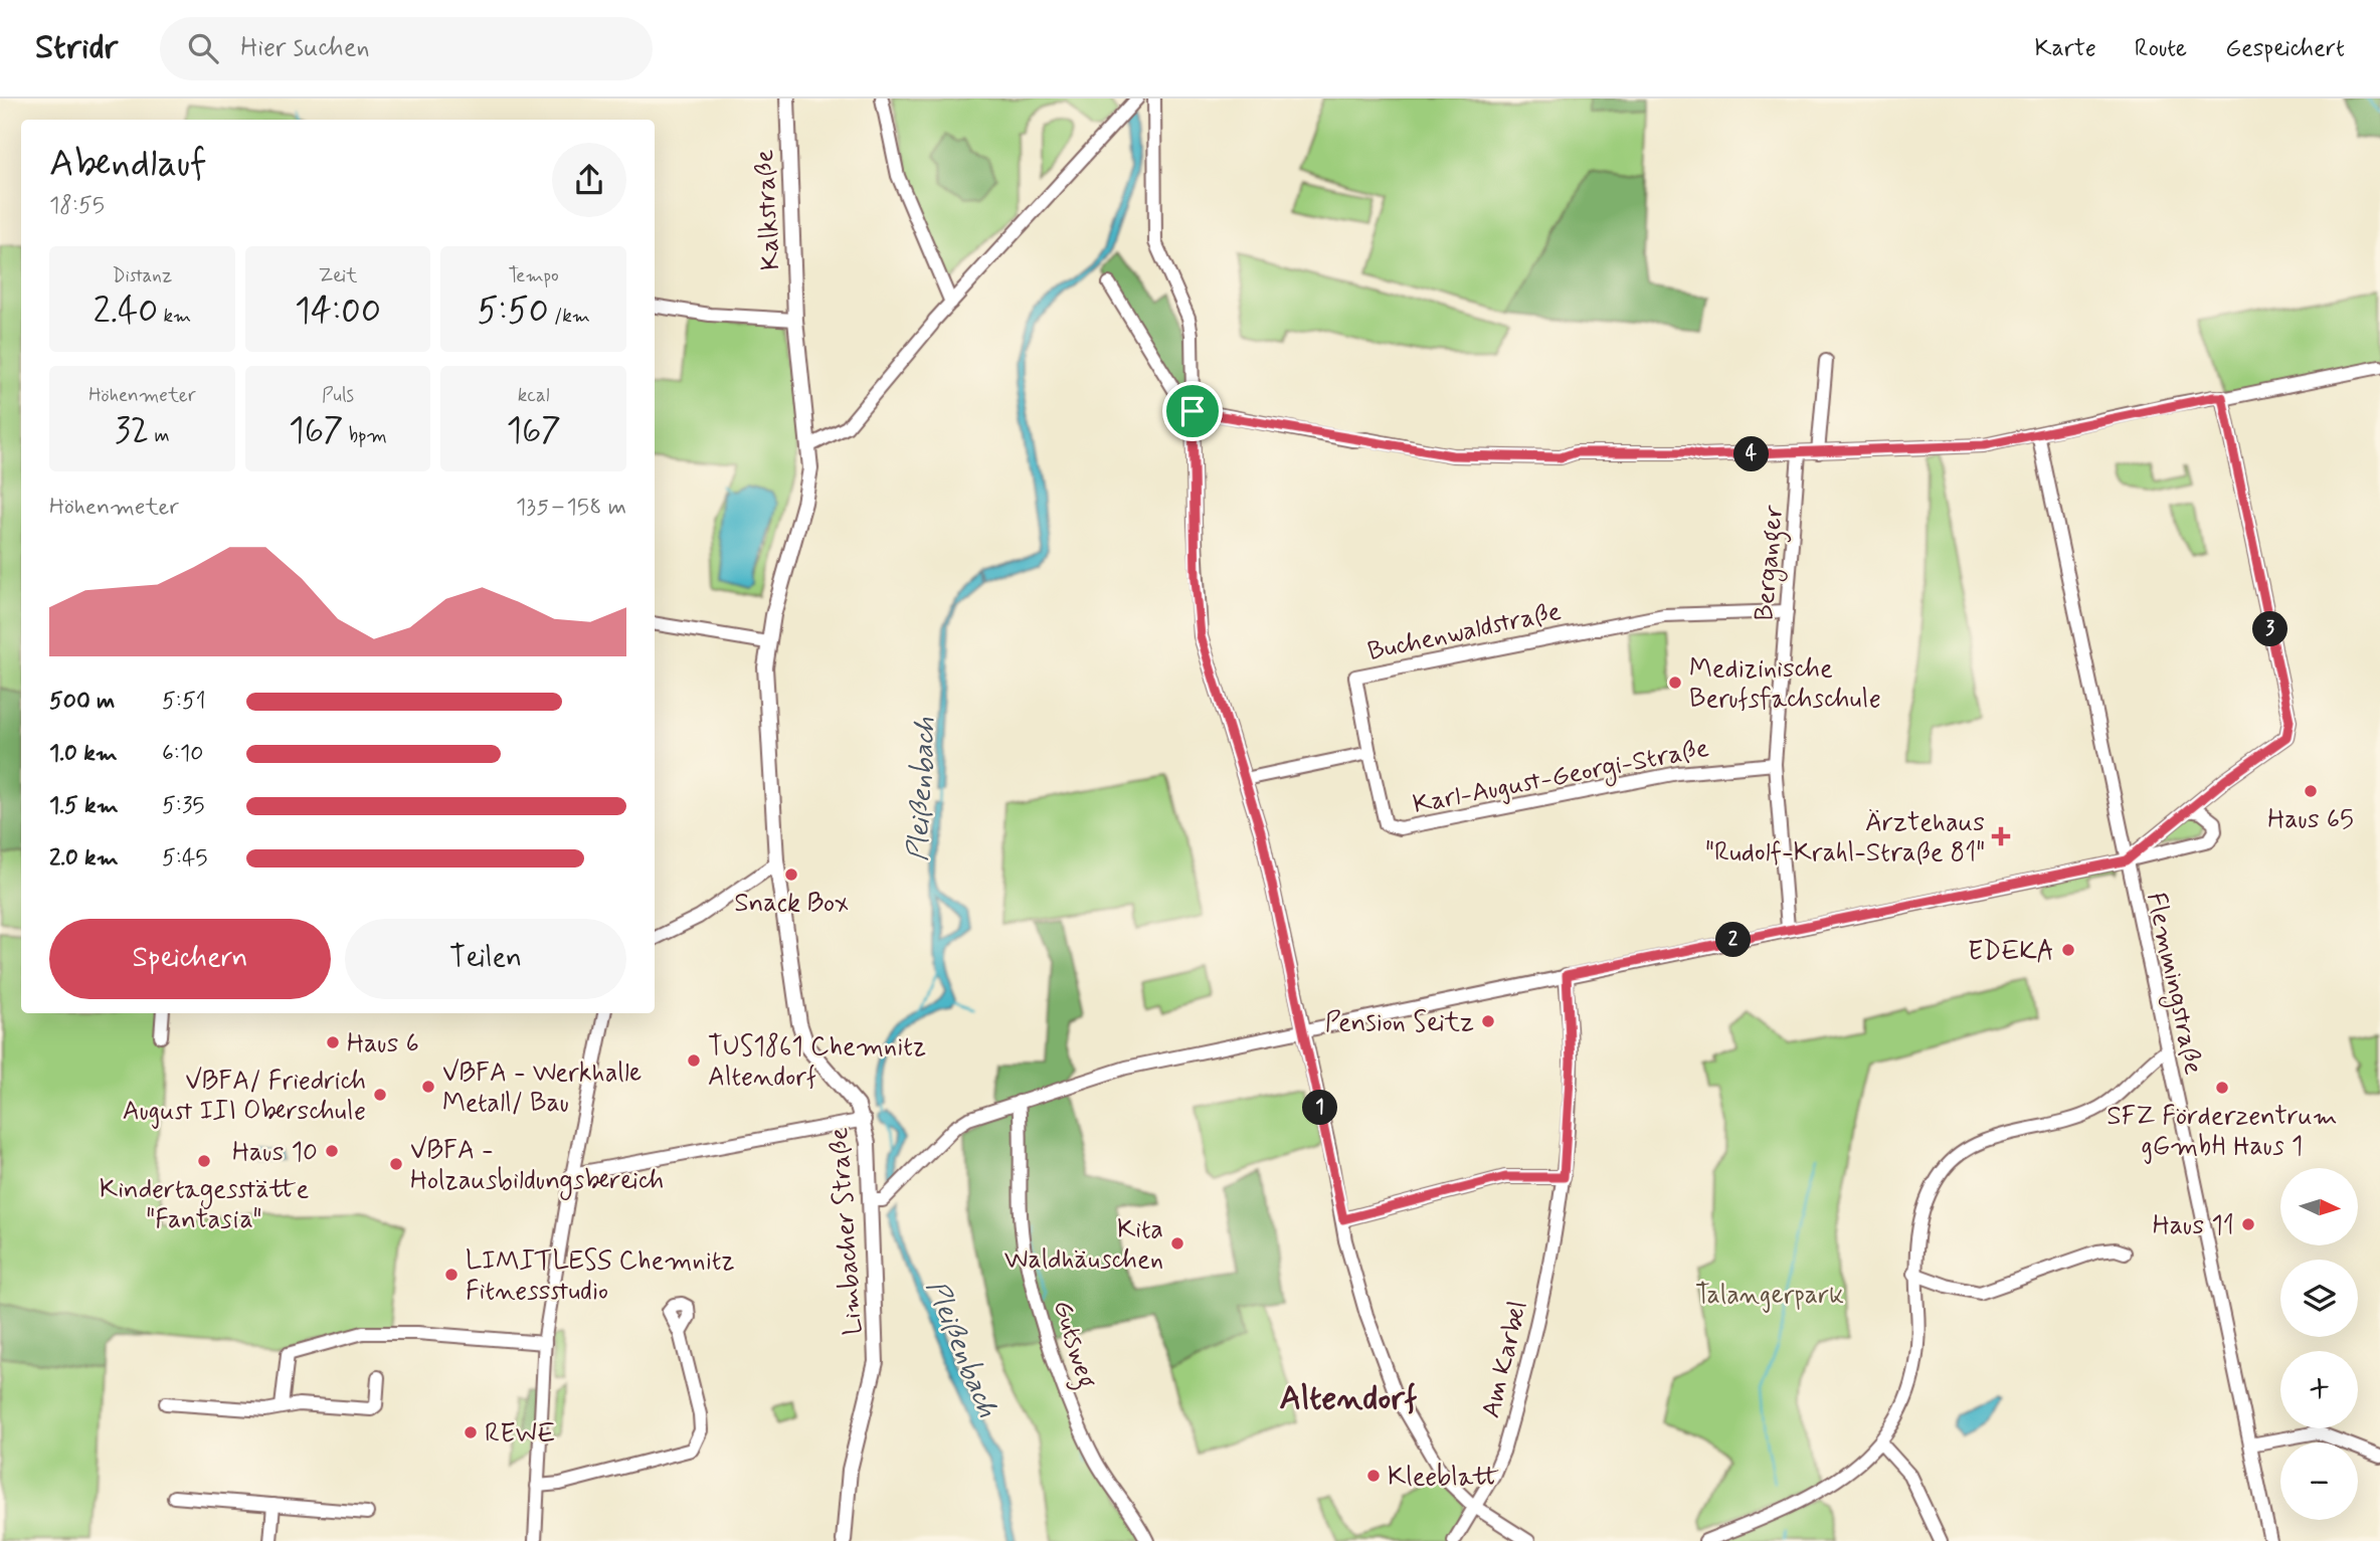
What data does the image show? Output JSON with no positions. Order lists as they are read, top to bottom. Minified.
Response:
{"streets":{"main road":["Kalkstraße","Limbacher Straße"],"street":["Berganger","Buchenwaldstraße","Karl-August-Georgi-Straße","Flemmingstraße","Gutsweg","Am Karbel"]},"crossings":[["Kalkstraße","Limbacher Straße"],["Berganger","Buchenwaldstraße"],["Berganger","Karl-August-Georgi-Straße"],["Buchenwaldstraße","Karl-August-Georgi-Straße"]],"districts":["Altendorf"],"water":["Pleißenbach"],"parks":["Talangerpark"],"places":{"other":["Medizinische Berufsfachschule","Haus 65","Snack Box","EDEKA","Pension Seitz","Haus 6","TUS1861 Chemnitz Altendorf","VBFA - Werkhalle Metall/ Bau","SFZ Förderzentrum gGmbH Haus 1","VBFA/ Friedrich August III Oberschule","Haus 10","Kindertagesstätte \"Fantasia\"","VBFA - Holzausbildungsbereich","Haus 11","Kita Waldhäuschen","LIMITLESS Chemnitz Fitnessstudio","REWE","Kleeblatt"],"health":["Ärztehaus \"Rudolf-Krahl-Straße 81\""]},"north":"right","page":{"header":"Stridr","search":"Hier suchen","nav":["Karte","Route","Gespeichert"],"heading":["Abendlauf","18:55"],"stats":[["Distanz","2.40 km"],["Zeit","14:00"],["Tempo","5:50 /km"],["Höhenmeter","32 m"],["Puls","167 bpm"],["kcal","167"]],"pins":["4","3","2","1"],"chart":["Höhenmeter","135–158 m"],"list":[{"name":"500 m","note":"5:51"},{"name":"1.0 km","note":"6:10"},{"name":"1.5 km","note":"5:35"},{"name":"2.0 km","note":"5:45"}],"buttons":["Speichern","Teilen"],"map_buttons":["+","−"]}}
